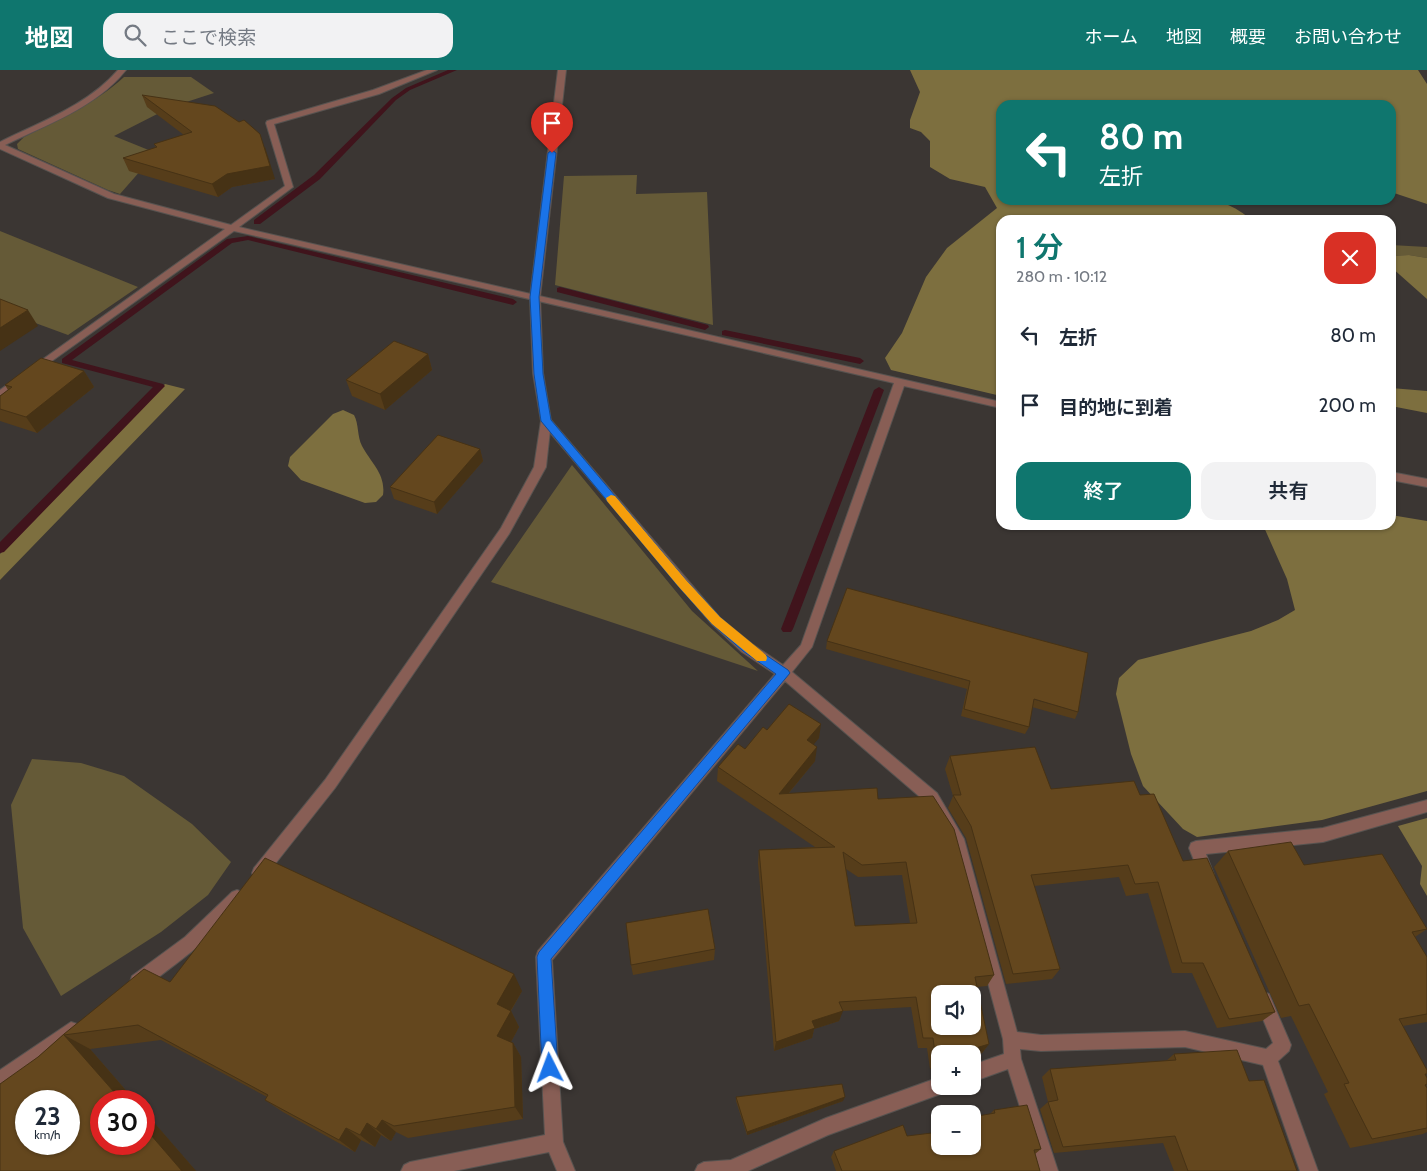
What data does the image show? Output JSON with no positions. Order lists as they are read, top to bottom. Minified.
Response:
{"page":{"header":"地図","search":"ここで検索","nav":["ホーム","地図","概要","お問い合わせ"],"turn":["80 m","左折"],"heading":["1 分","280 m · 10:12"],"list":[{"name":"左折","value":"80 m"},{"name":"目的地に到着","value":"200 m"}],"buttons":["終了","共有"],"map_buttons":["+","−"],"speed":"23 km/h","limit":"30"}}
